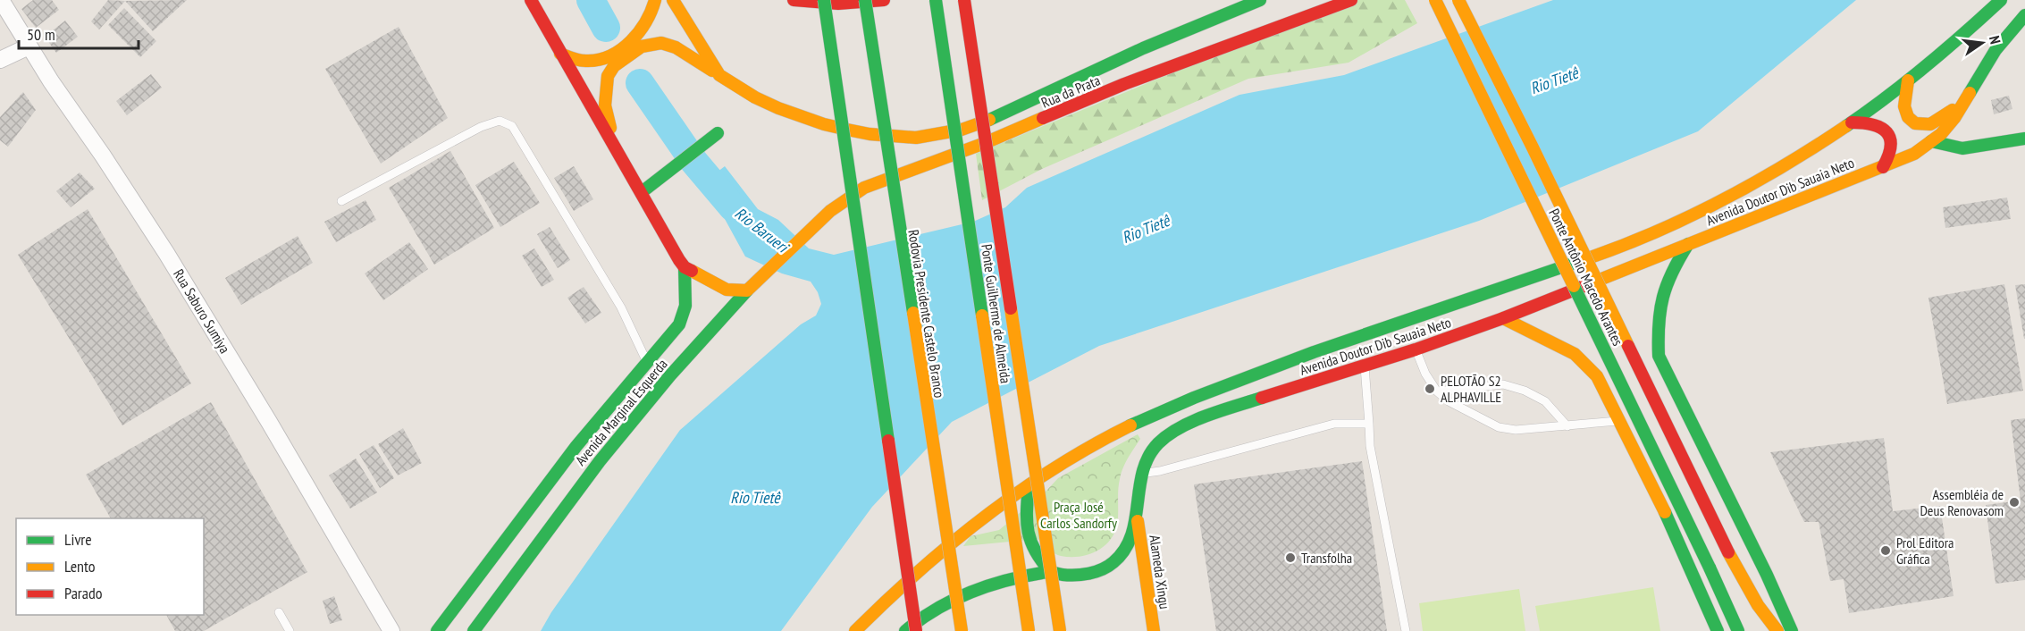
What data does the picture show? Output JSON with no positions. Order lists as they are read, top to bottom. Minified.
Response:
{"streets":{"main road":["Rua da Prata","Avenida Doutor Dib Sauaia Neto","Ponte Antônio Macedo Arantes","Rodovia Presidente Castelo Branco","Ponte Guilherme de Almeida","Avenida Marginal Esquerda","Alameda Xingu"],"street":["Rua Saburo Sumiya"]},"crossings":[["Rua da Prata","Avenida Marginal Esquerda"],["Avenida Doutor Dib Sauaia Neto","Alameda Xingu"]],"water":["Rio Tietê","Rio Barueri"],"parks":["Praça José Carlos Sandorfy"],"places":["PELOTÃO S2 ALPHAVILLE","Assembléia de Deus Renovasom","Prol Editora Gráfica","Transfolha"],"legend":["Livre","Lento","Parado"],"scale_bar":"50 m","north":"right"}
